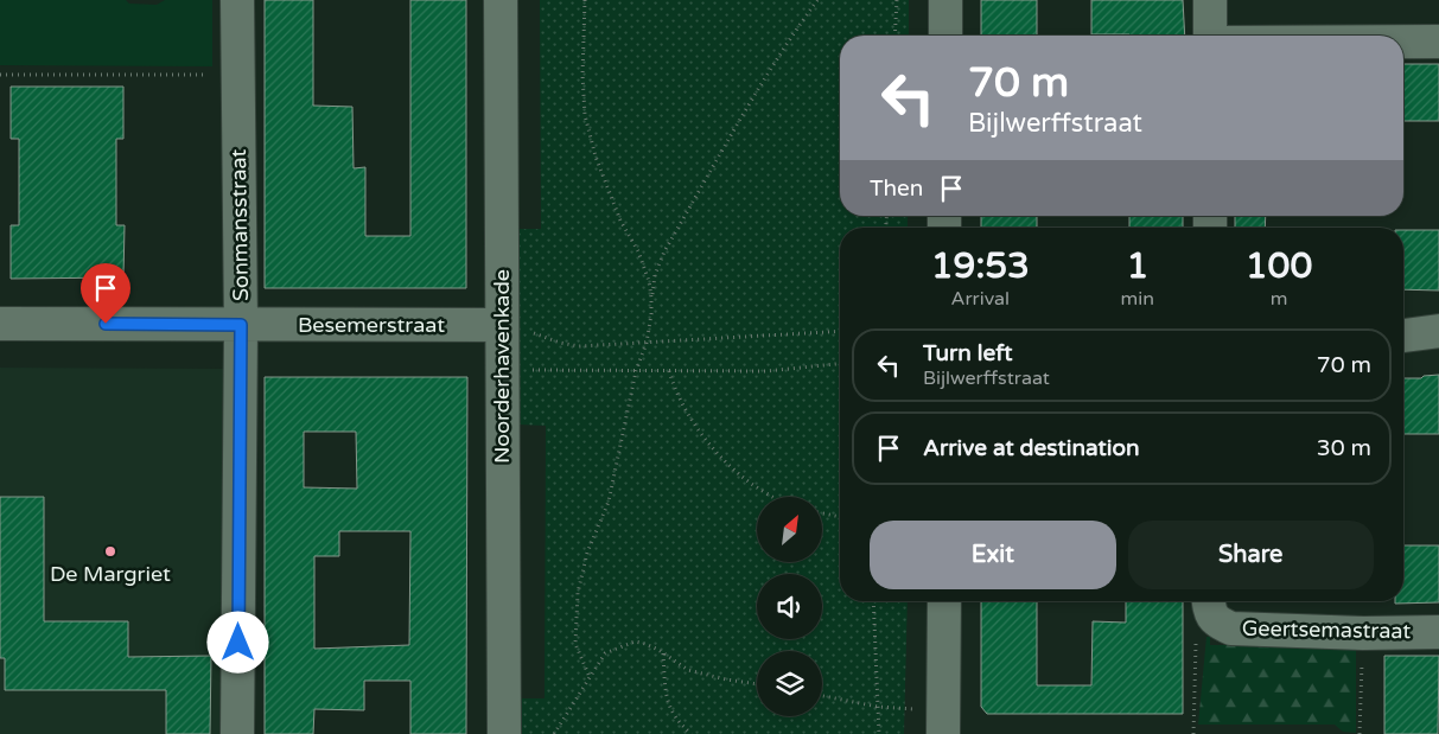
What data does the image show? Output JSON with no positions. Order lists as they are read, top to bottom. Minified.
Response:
{"streets":{"street":["Sonmansstraat","Besemerstraat","Noorderhavenkade","Geertsemastraat"]},"crossings":[["Sonmansstraat","Besemerstraat"],["Besemerstraat","Noorderhavenkade"]],"places":["De Margriet"],"north":"top right","page":{"turn":["70 m","Bijlwerffstraat"],"then":"Then","eta":["19:53","Arrival","1","min","100","m"],"list":[{"name":"Turn left","note":"Bijlwerffstraat","value":"70 m"},{"name":"Arrive at destination","value":"30 m"}],"buttons":["Exit","Share"]}}
